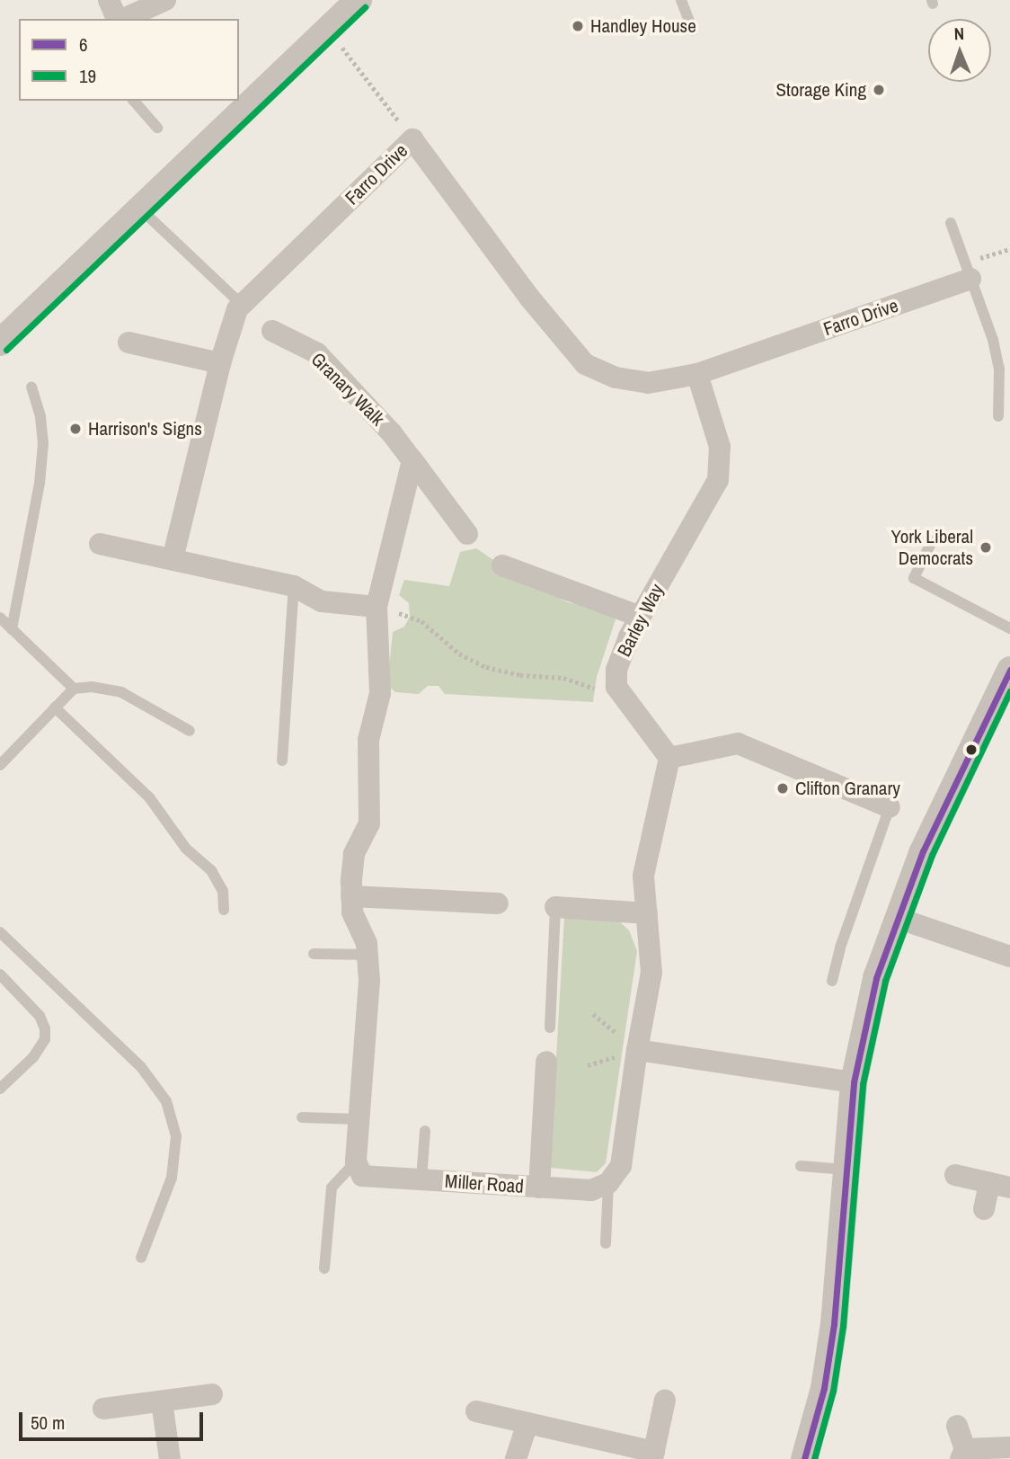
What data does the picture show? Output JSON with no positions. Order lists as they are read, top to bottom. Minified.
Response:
{"streets":{"street":["Farro Drive","Granary Walk","Barley Way","Miller Road"]},"crossings":[["Farro Drive","Barley Way"]],"places":["Handley House","Storage King","Harrison's Signs","York Liberal Democrats","Clifton Granary"],"lines":["transit line 19","transit line 6"],"legend":["6","19"],"scale_bar":"50 m","north":"top"}
